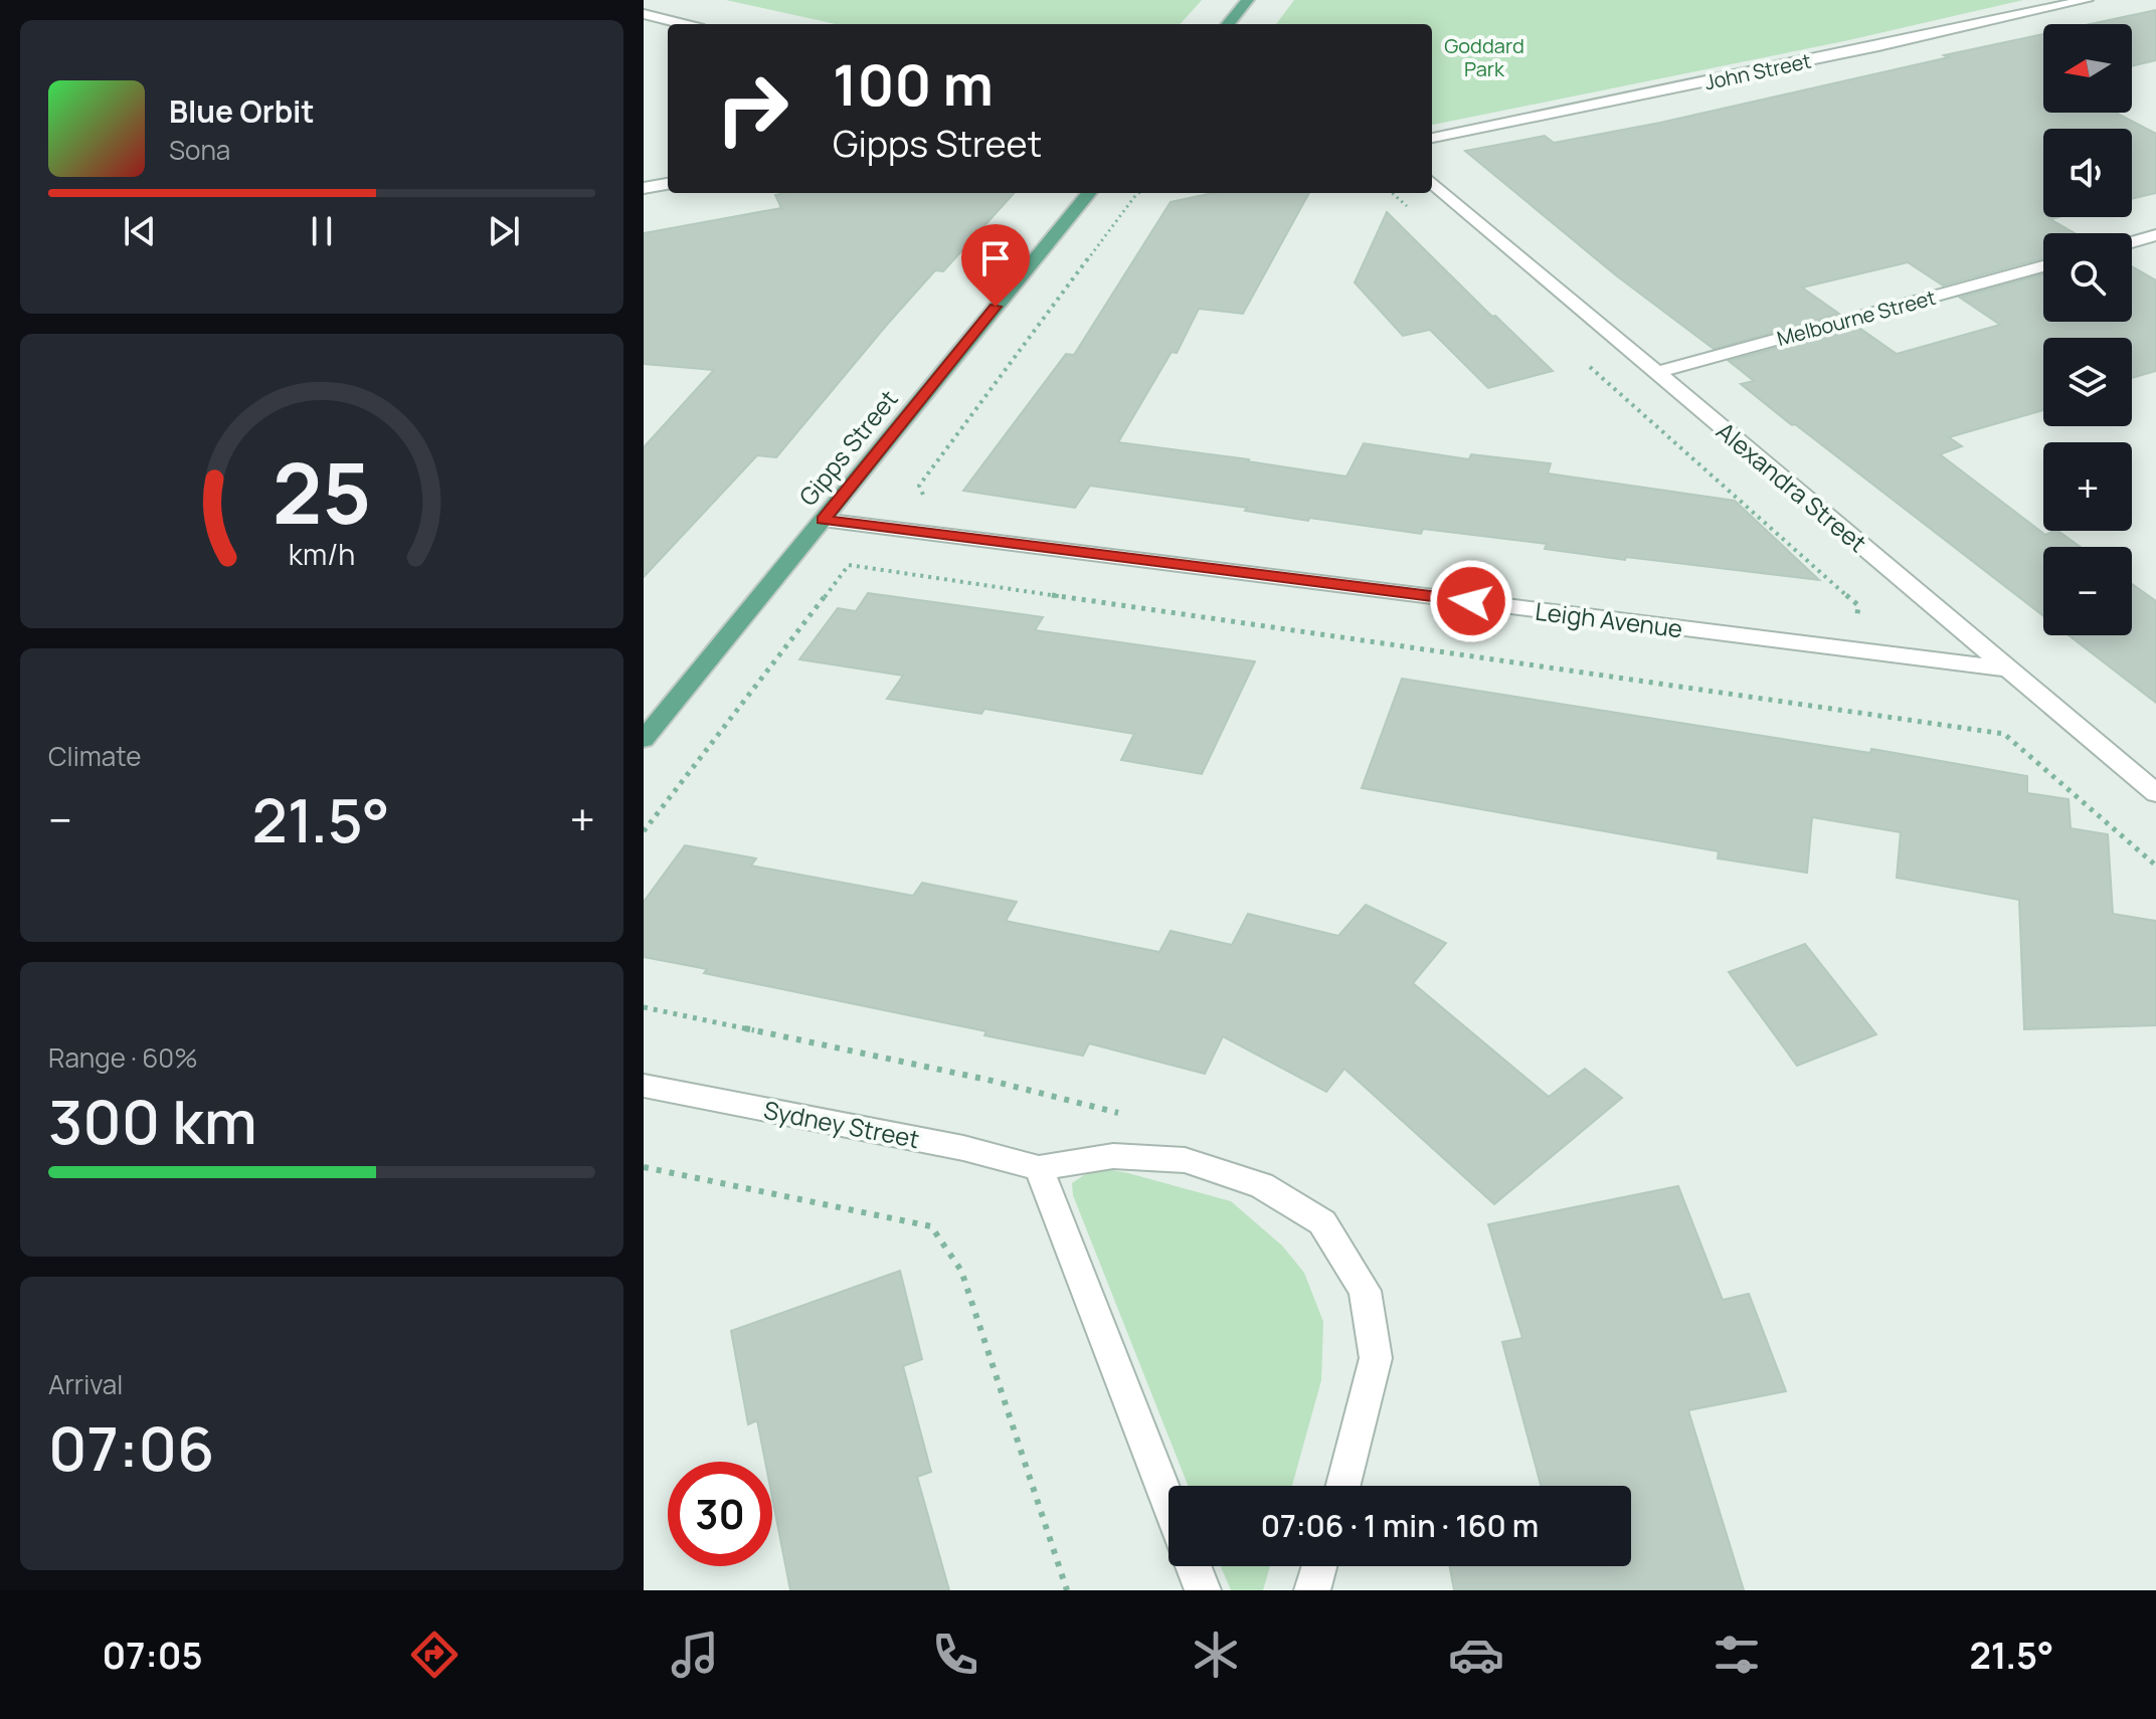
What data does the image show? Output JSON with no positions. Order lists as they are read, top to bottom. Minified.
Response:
{"streets":{"main road":["Gipps Street"],"street":["John Street","Melbourne Street","Alexandra Street","Leigh Avenue","Sydney Street"]},"crossings":[["Melbourne Street","Alexandra Street"],["Gipps Street","Leigh Avenue"],["Alexandra Street","Leigh Avenue"]],"parks":["Goddard Park"],"north":"left","page":{"map_buttons":["+","−"],"turn":["100 m","Gipps Street"],"song":["Blue Orbit","Sona"],"tile":["Climate",["Range · 60%","300 km"],["Arrival","07:06"]],"heat":["−","21.5°","+"],"limit":"30","trip":"07:06 · 1 min · 160 m","tabs":["07:05","21.5°"],"gauge":["25","km/h"]}}
